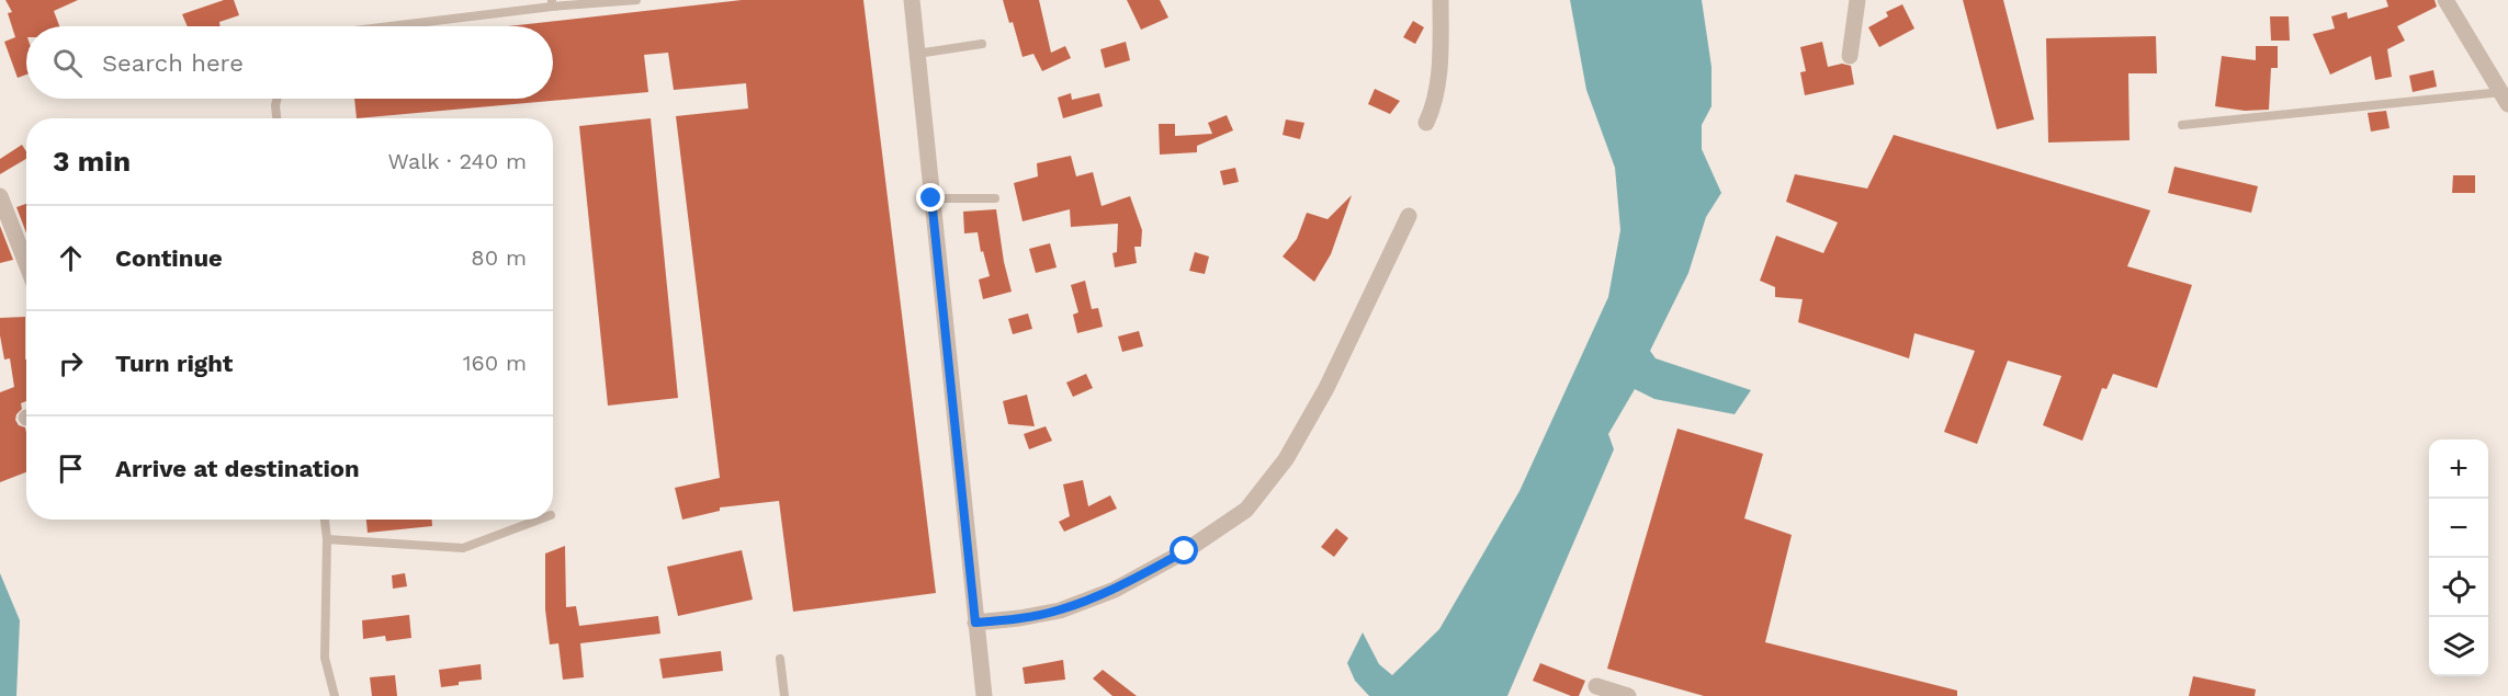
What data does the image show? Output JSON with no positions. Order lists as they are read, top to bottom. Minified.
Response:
{"page":{"search":"Search here","heading":["3 min","Walk · 240 m"],"list":[["Continue","80 m"],["Turn right","160 m"],"Arrive at destination"],"map_buttons":["+","−"]}}
